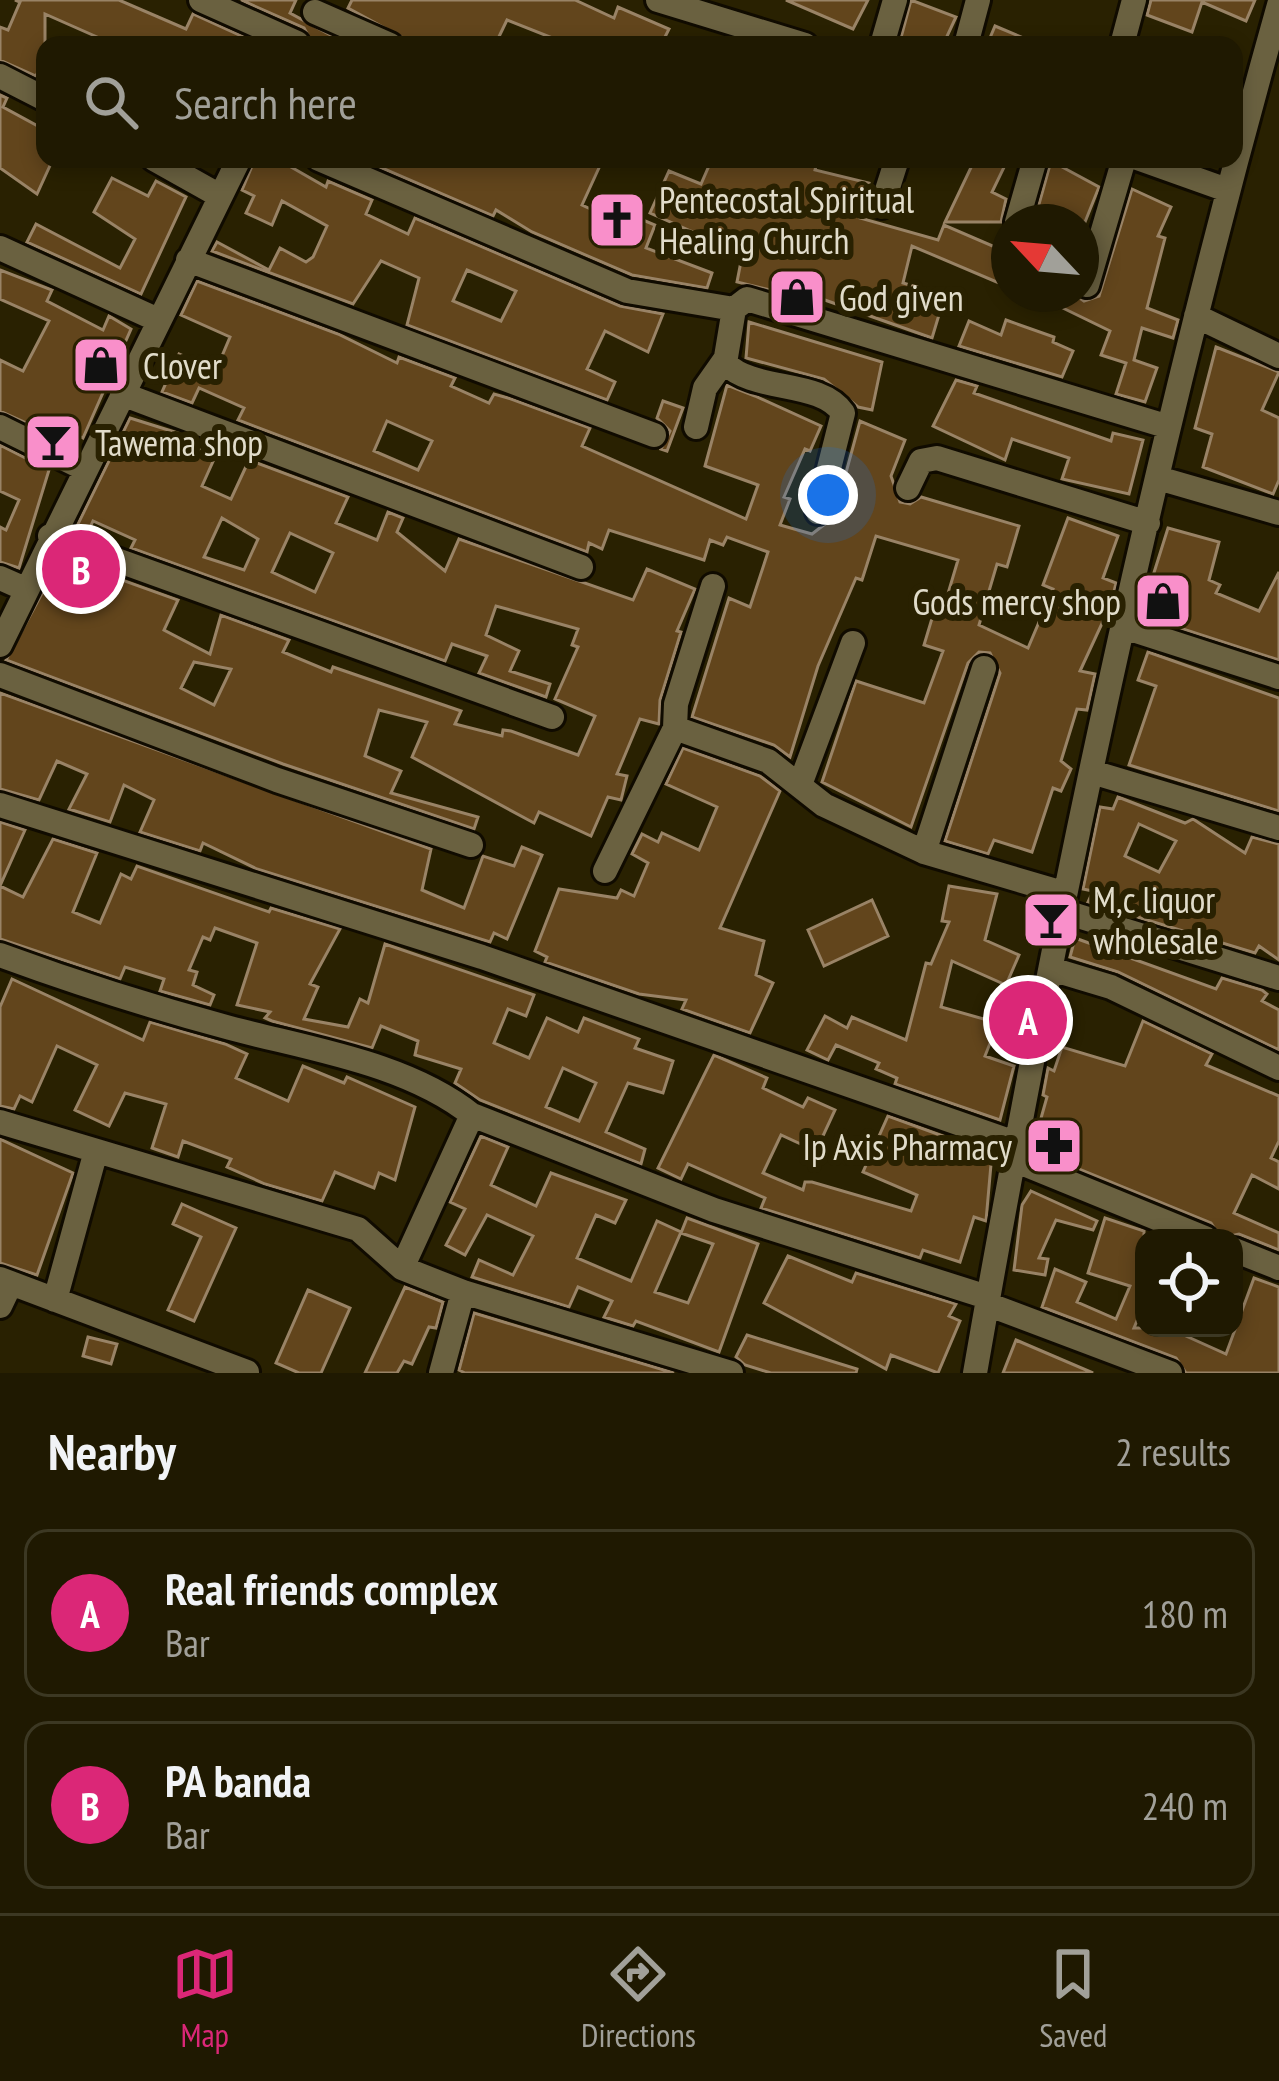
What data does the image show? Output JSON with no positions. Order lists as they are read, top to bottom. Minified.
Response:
{"places":{"church":["Pentecostal Spiritual Healing Church"],"shop":["God given","Clover","Gods mercy shop"],"bar":["Tawema shop","M,c liquor wholesale"],"pharmacy":["Ip Axis Pharmacy"]},"north":"top left","page":{"search":"Search here","pins":["B","A"],"heading":["Nearby","2 results"],"list":[{"mark":"A","name":"Real friends complex","note":"Bar","value":"180 m"},{"mark":"B","name":"PA banda","note":"Bar","value":"240 m"}],"nav":["Map","Directions","Saved"]}}
